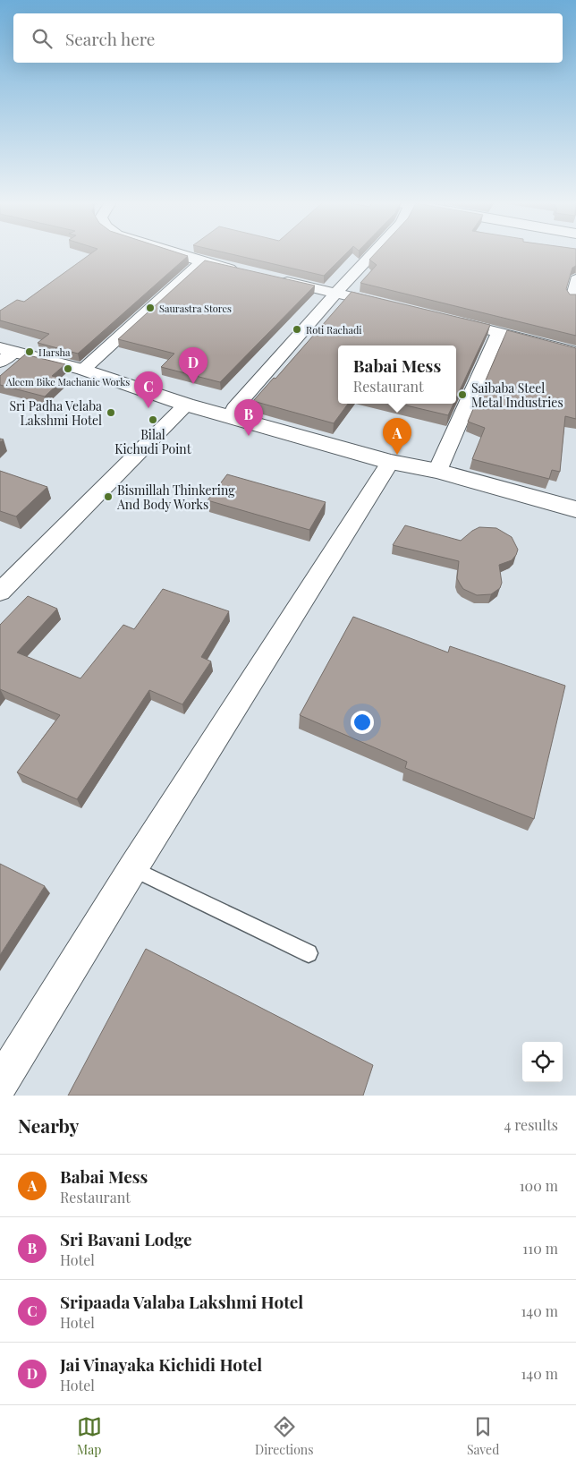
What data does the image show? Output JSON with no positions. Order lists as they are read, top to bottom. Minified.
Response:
{"places":["Saurastra Stores","Roti Rachadi","Harsha","Aleem Bike Machanic Works","Saibaba Steel Metal Industries","Sri Padha Velaba Lakshmi Hotel","Bilal Kichudi Point","Bismillah Thinkering And Body Works"],"page":{"search":"Search here","popup":["Babai Mess","Restaurant"],"pins":["D","C","B","A"],"heading":["Nearby","4 results"],"list":[{"mark":"A","name":"Babai Mess","note":"Restaurant","value":"100 m"},{"mark":"B","name":"Sri Bavani Lodge","note":"Hotel","value":"110 m"},{"mark":"C","name":"Sripaada Valaba Lakshmi Hotel","note":"Hotel","value":"140 m"},{"mark":"D","name":"Jai Vinayaka Kichidi Hotel","note":"Hotel","value":"140 m"}],"nav":["Map","Directions","Saved"]}}
